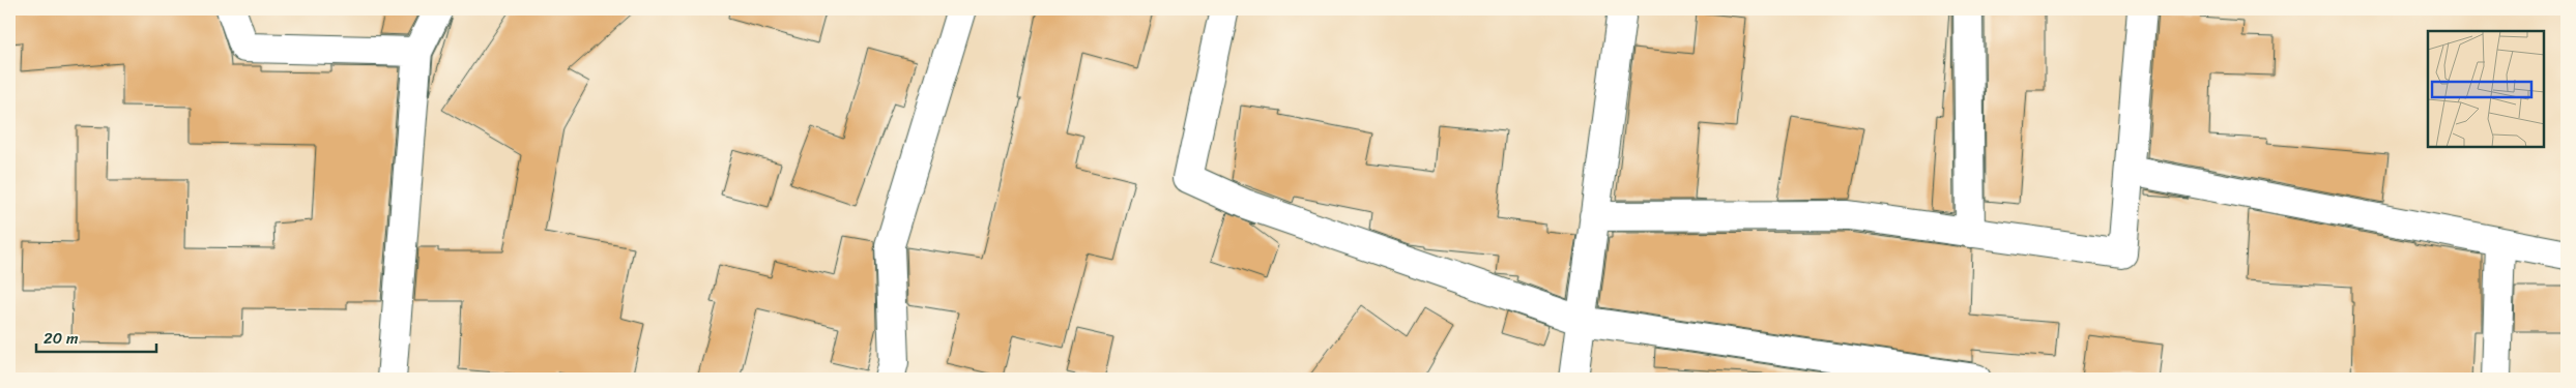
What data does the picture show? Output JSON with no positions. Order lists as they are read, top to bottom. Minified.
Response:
{"scale_bar":"20 m"}
